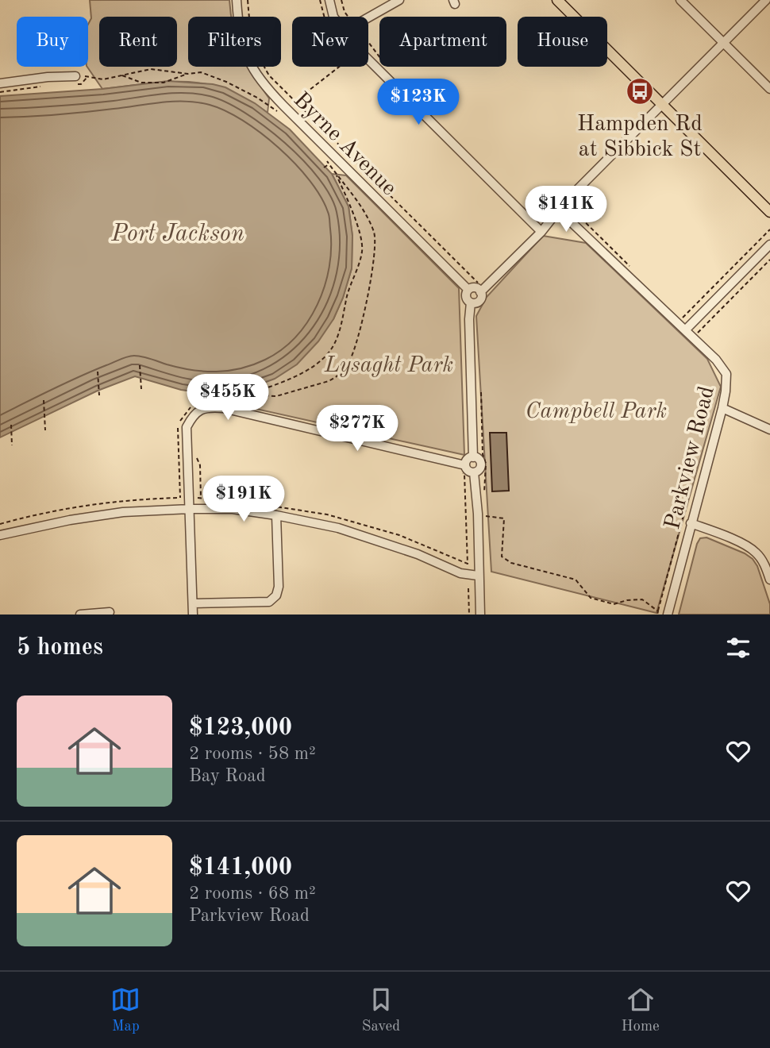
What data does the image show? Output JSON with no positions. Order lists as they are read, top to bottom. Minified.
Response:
{"streets":{"street":["Byrne Avenue","Parkview Road"]},"water":["Port Jackson"],"parks":["Lysaght Park","Campbell Park"],"places":{"bus stop":["Hampden Rd at Sibbick St"]},"page":{"chip":["Buy","Rent","Filters","New","Apartment","House"],"price":["$123K","$141K","$455K","$277K","$191K"],"heading":"5 homes","list":[{"name":"$123,000","note":"2 rooms · 58 m² · Bay Road"},{"name":"$141,000","note":"2 rooms · 68 m² · Parkview Road"}],"tabs":["Map","Saved","Home"]}}
